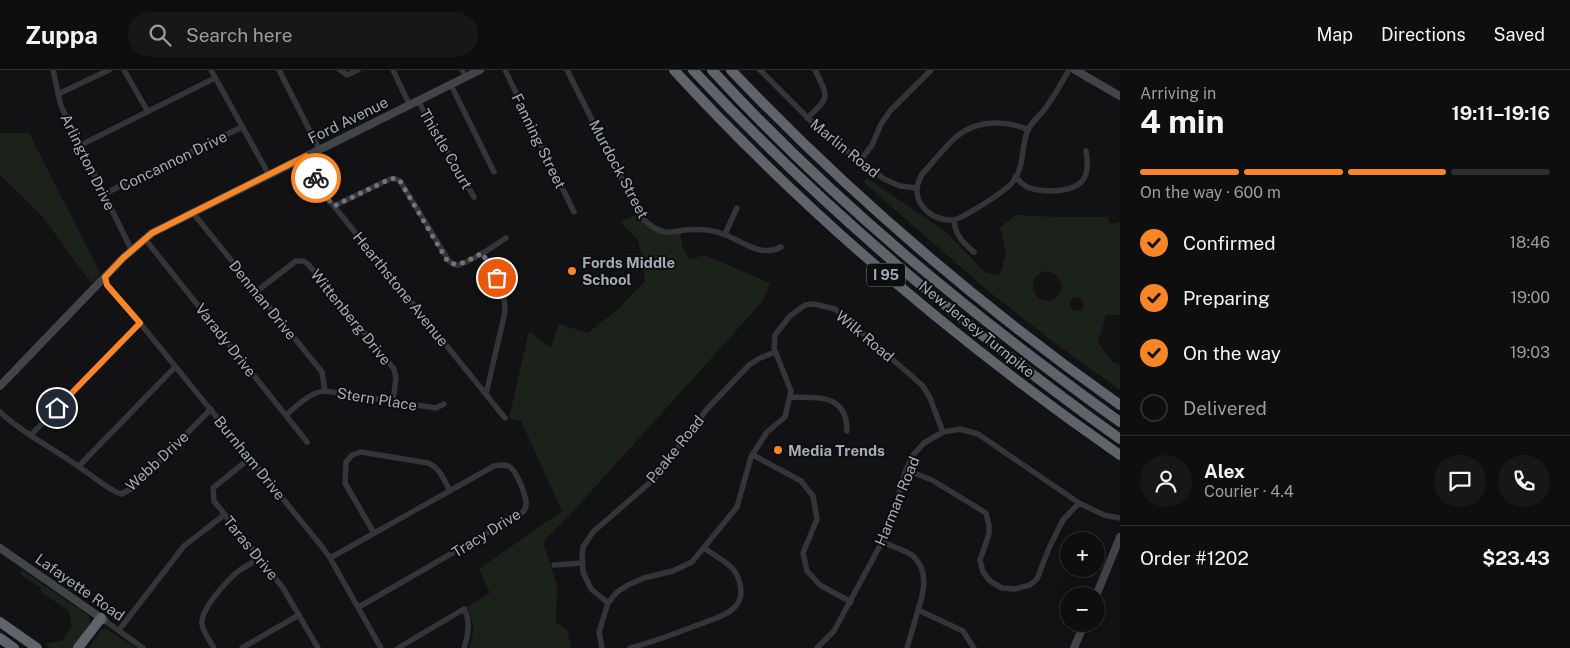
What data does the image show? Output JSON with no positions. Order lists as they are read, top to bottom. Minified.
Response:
{"streets":{"highway":["I 95","New Jersey Turnpike"],"street":["Ford Avenue","Fanning Street","Marlin Road","Thistle Court","Concannon Drive","Arlington Drive","Murdock Street","Hearthstone Avenue","Denman Drive","Wittenberg Drive","Wilk Road","Varady Drive","Stern Place","Peake Road","Burnham Drive","Webb Drive","Harman Road","Tracy Drive","Taras Drive","Lafayette Road"]},"crossings":[["Ford Avenue","Thistle Court"],["Ford Avenue","Arlington Drive"],["Ford Avenue","Hearthstone Avenue"],["Ford Avenue","Denman Drive"],["Ford Avenue","Varady Drive"],["Ford Avenue","Burnham Drive"],["Concannon Drive","Arlington Drive"],["Denman Drive","Wittenberg Drive"],["Denman Drive","Stern Place"],["Wittenberg Drive","Stern Place"],["Wilk Road","Peake Road"],["Wilk Road","Harman Road"],["Varady Drive","Stern Place"],["Burnham Drive","Webb Drive"],["Burnham Drive","Tracy Drive"],["Burnham Drive","Taras Drive"]],"places":["Fords Middle School","Media Trends"],"page":{"header":"Zuppa","search":"Search here","nav":["Map","Directions","Saved"],"heading":["4 min","Arriving in","19:11–19:16"],"panel":["Alex","Courier · 4.4","Order #1202","$23.43"],"bar":"On the way · 600 m","list":[["Confirmed","18:46"],["Preparing","19:00"],["On the way","19:03"],"Delivered"],"map_buttons":["+","−"]}}
